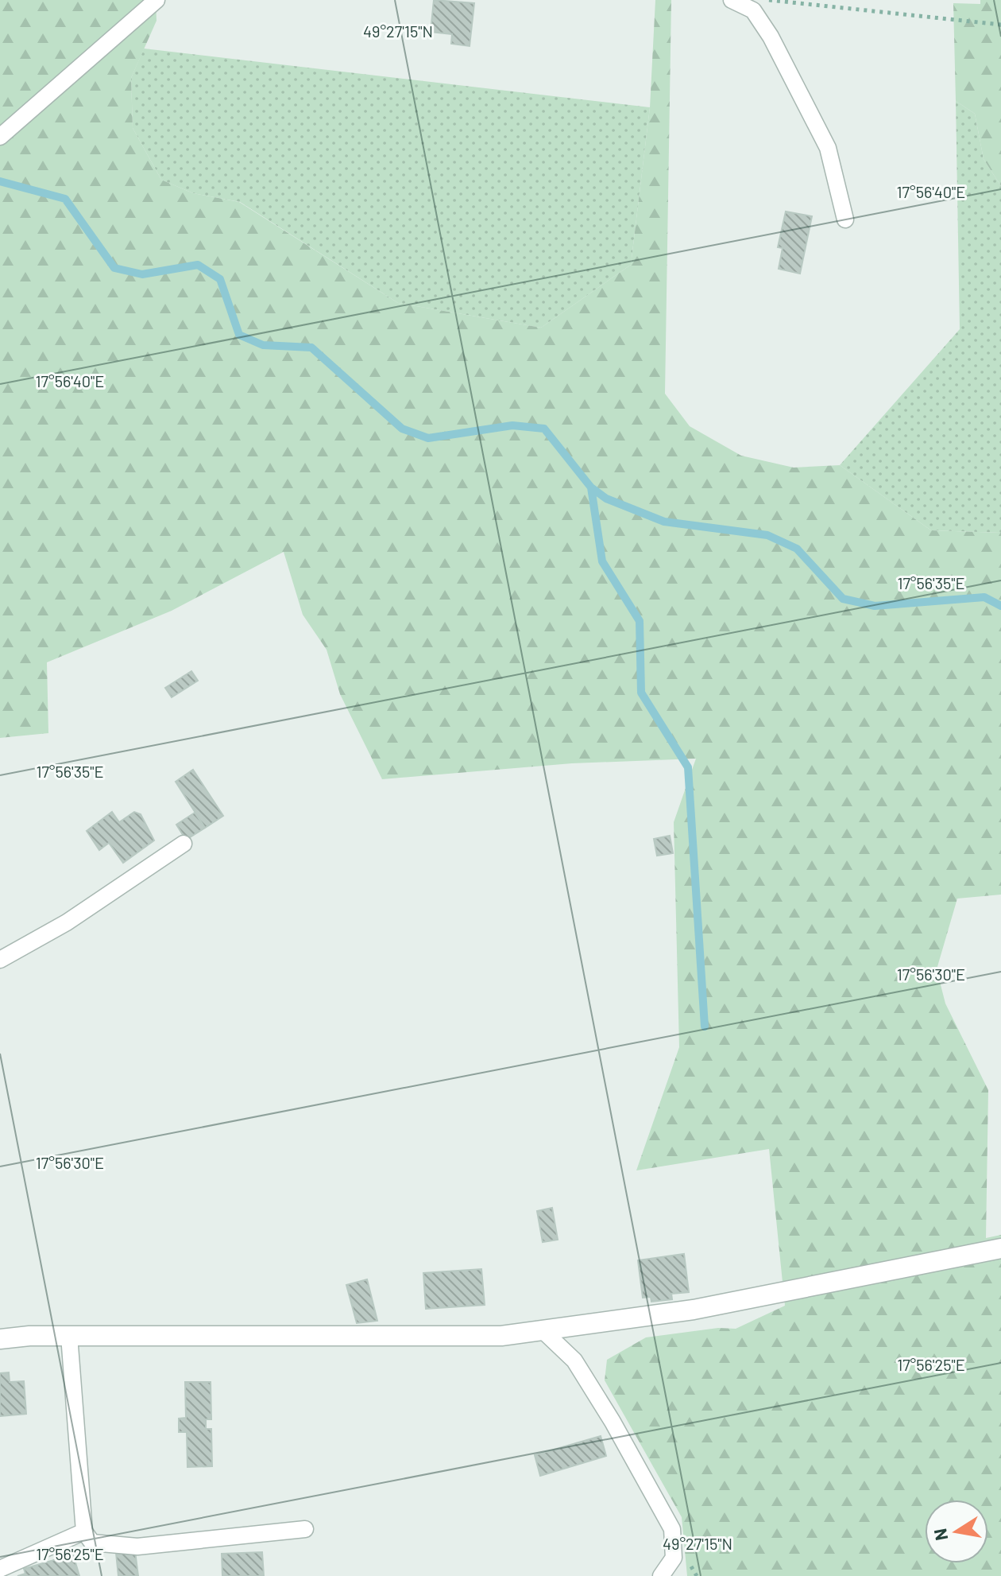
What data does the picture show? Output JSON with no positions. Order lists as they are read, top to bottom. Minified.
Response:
{"north":"left","coordinates":["49°27'15\"N","17°56'40\"E","17°56'35\"E","17°56'30\"E","17°56'25\"E"]}
